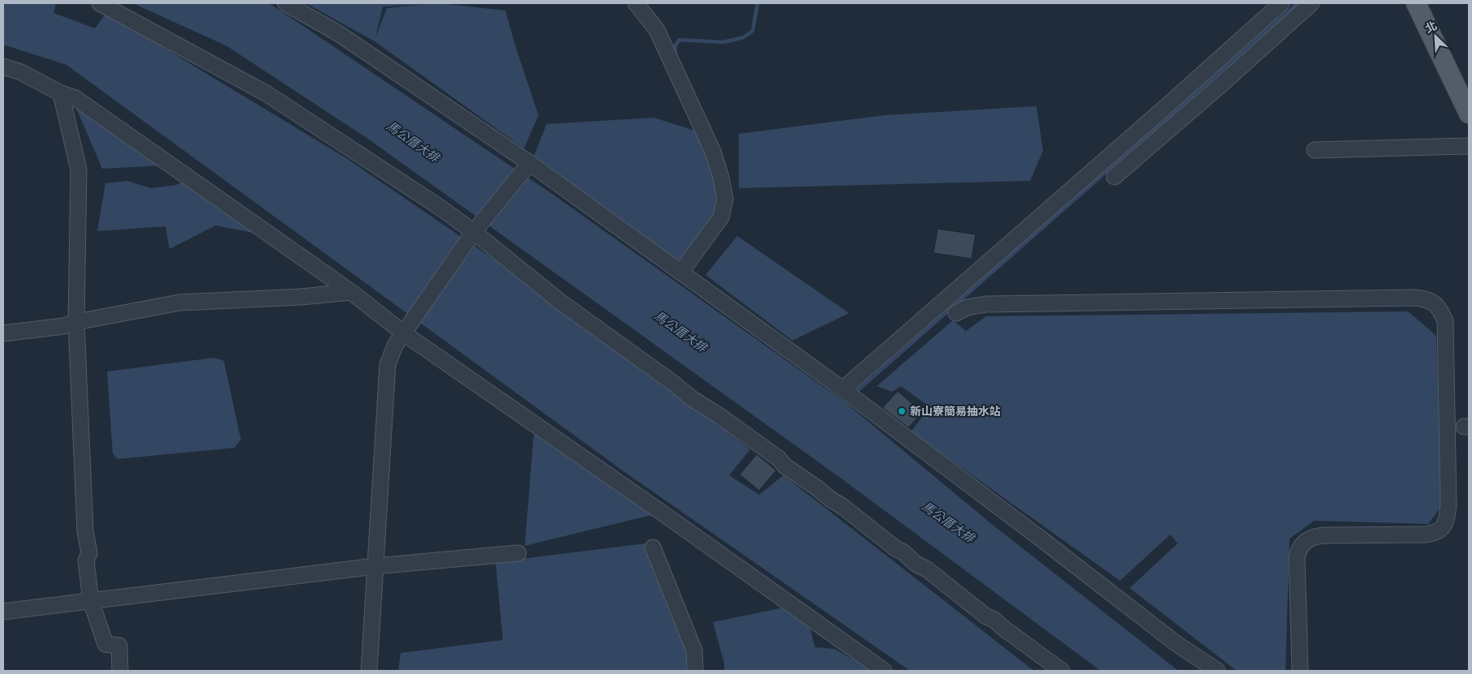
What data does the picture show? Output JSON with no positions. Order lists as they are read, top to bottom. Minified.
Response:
{"water":["馬公厝大排"],"places":["新山寮簡易抽水站"],"north":"top left"}
